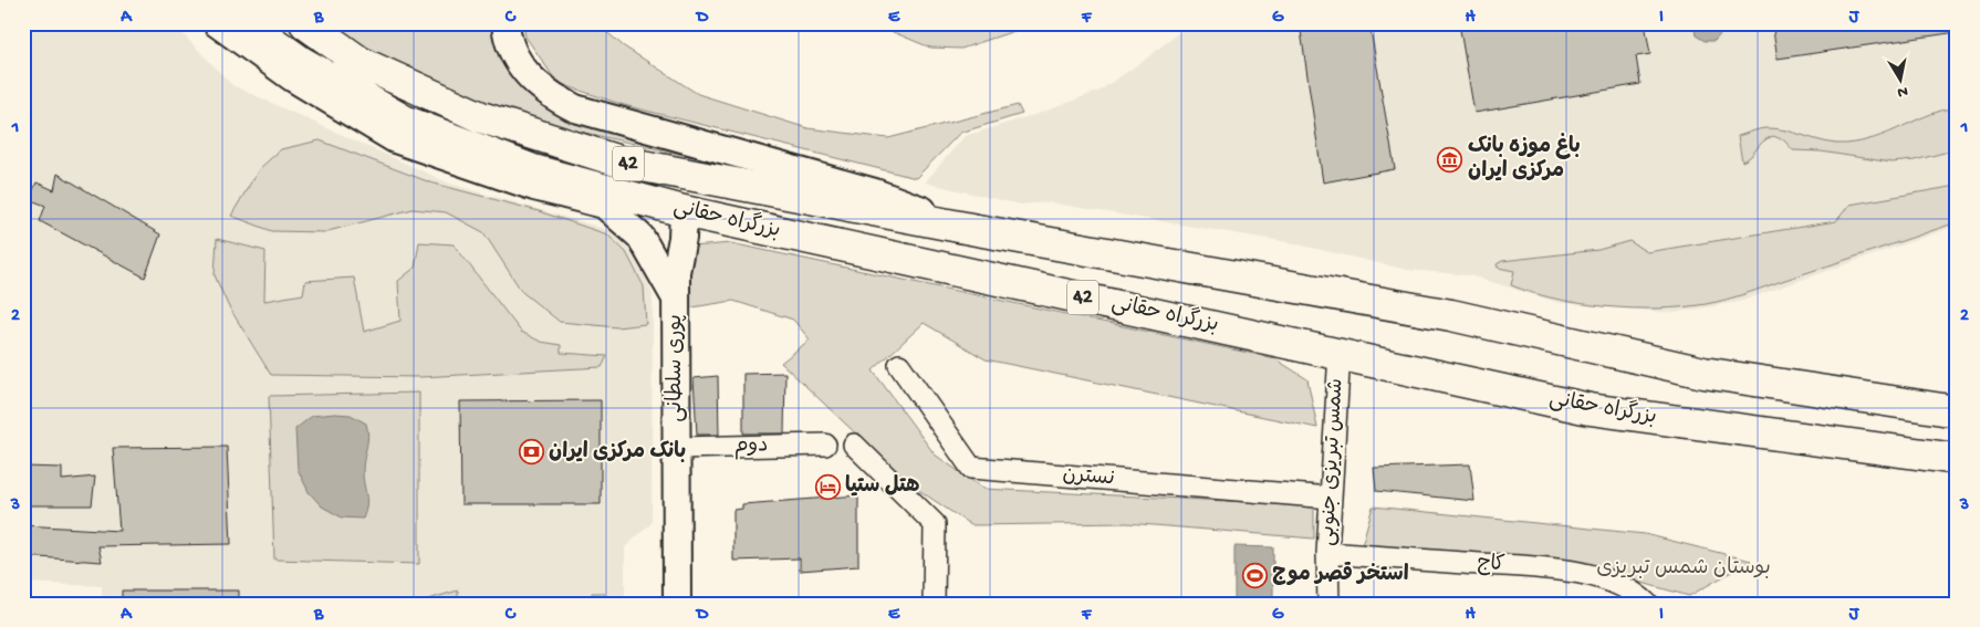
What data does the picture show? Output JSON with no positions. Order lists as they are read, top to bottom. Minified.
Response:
{"streets":{"highway":["42","بزرگراه حقانی"],"main road":["پوری سلطانی"],"street":["دوم","شمس تبریزی جنوبی","نسترن","کاج"]},"crossings":[["بزرگراه حقانی","پوری سلطانی"],["بزرگراه حقانی","شمس تبریزی جنوبی"],["پوری سلطانی","دوم"],["شمس تبریزی جنوبی","نسترن"],["شمس تبریزی جنوبی","کاج"]],"parks":["بوستان شمس تبریزی"],"places":{"museum":["باغ موزه بانک مرکزی ایران"],"bank":["بانک مرکزی ایران"],"hotel":["هتل ستیا"],"sports":["استخر قصر موج"]},"north":"bottom","grid":{"columns":["A","B","C","D","E","F","G","H","I","J"],"rows":["1","2","3"]}}
